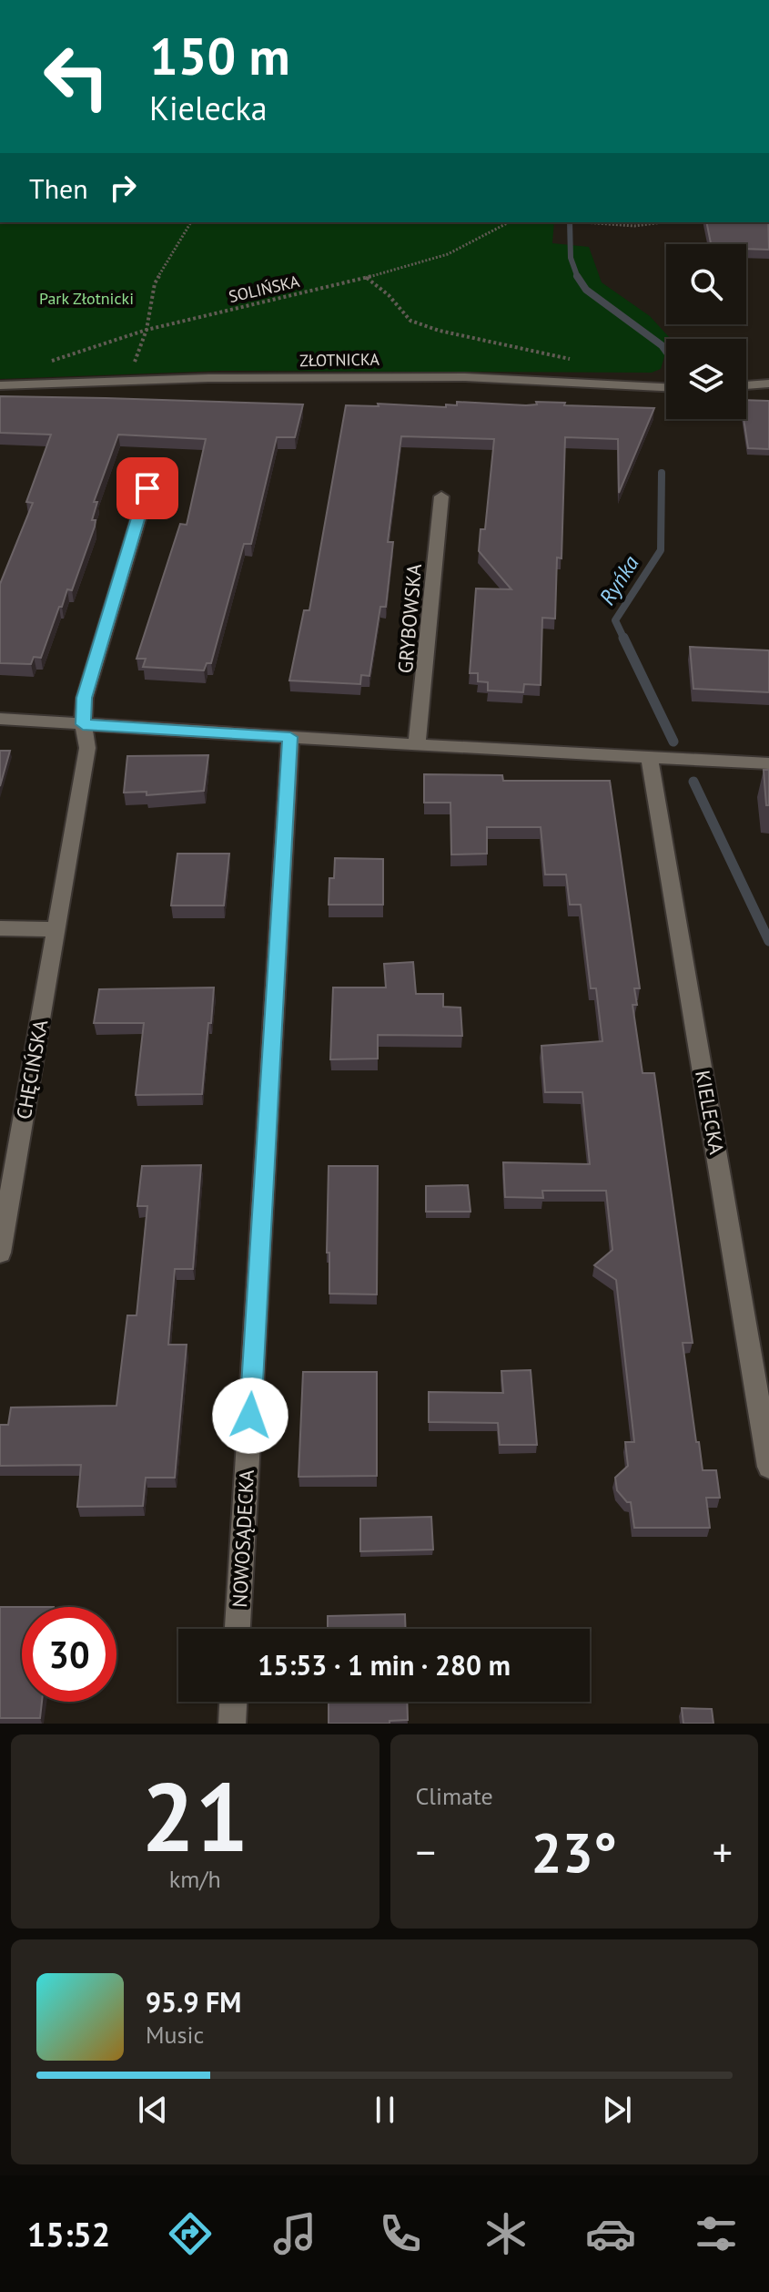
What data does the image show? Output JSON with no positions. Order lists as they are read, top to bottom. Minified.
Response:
{"streets":{"street":["ZŁOTNICKA","GRYBOWSKA","CHĘCIŃSKA","KIELECKA","NOWOSĄDECKA"],"path":["SOLIŃSKA"]},"crossings":[["SOLIŃSKA","ZŁOTNICKA"]],"water":["Ryńka"],"parks":["Park Złotnicki"],"page":{"turn":["150 m","Kielecka"],"then":"Then","limit":"30","trip":"15:53 · 1 min · 280 m","tile":[["21","km/h"],"Climate"],"heat":["−","23°","+"],"song":["95.9 FM","Music"],"tabs":"15:52"}}
